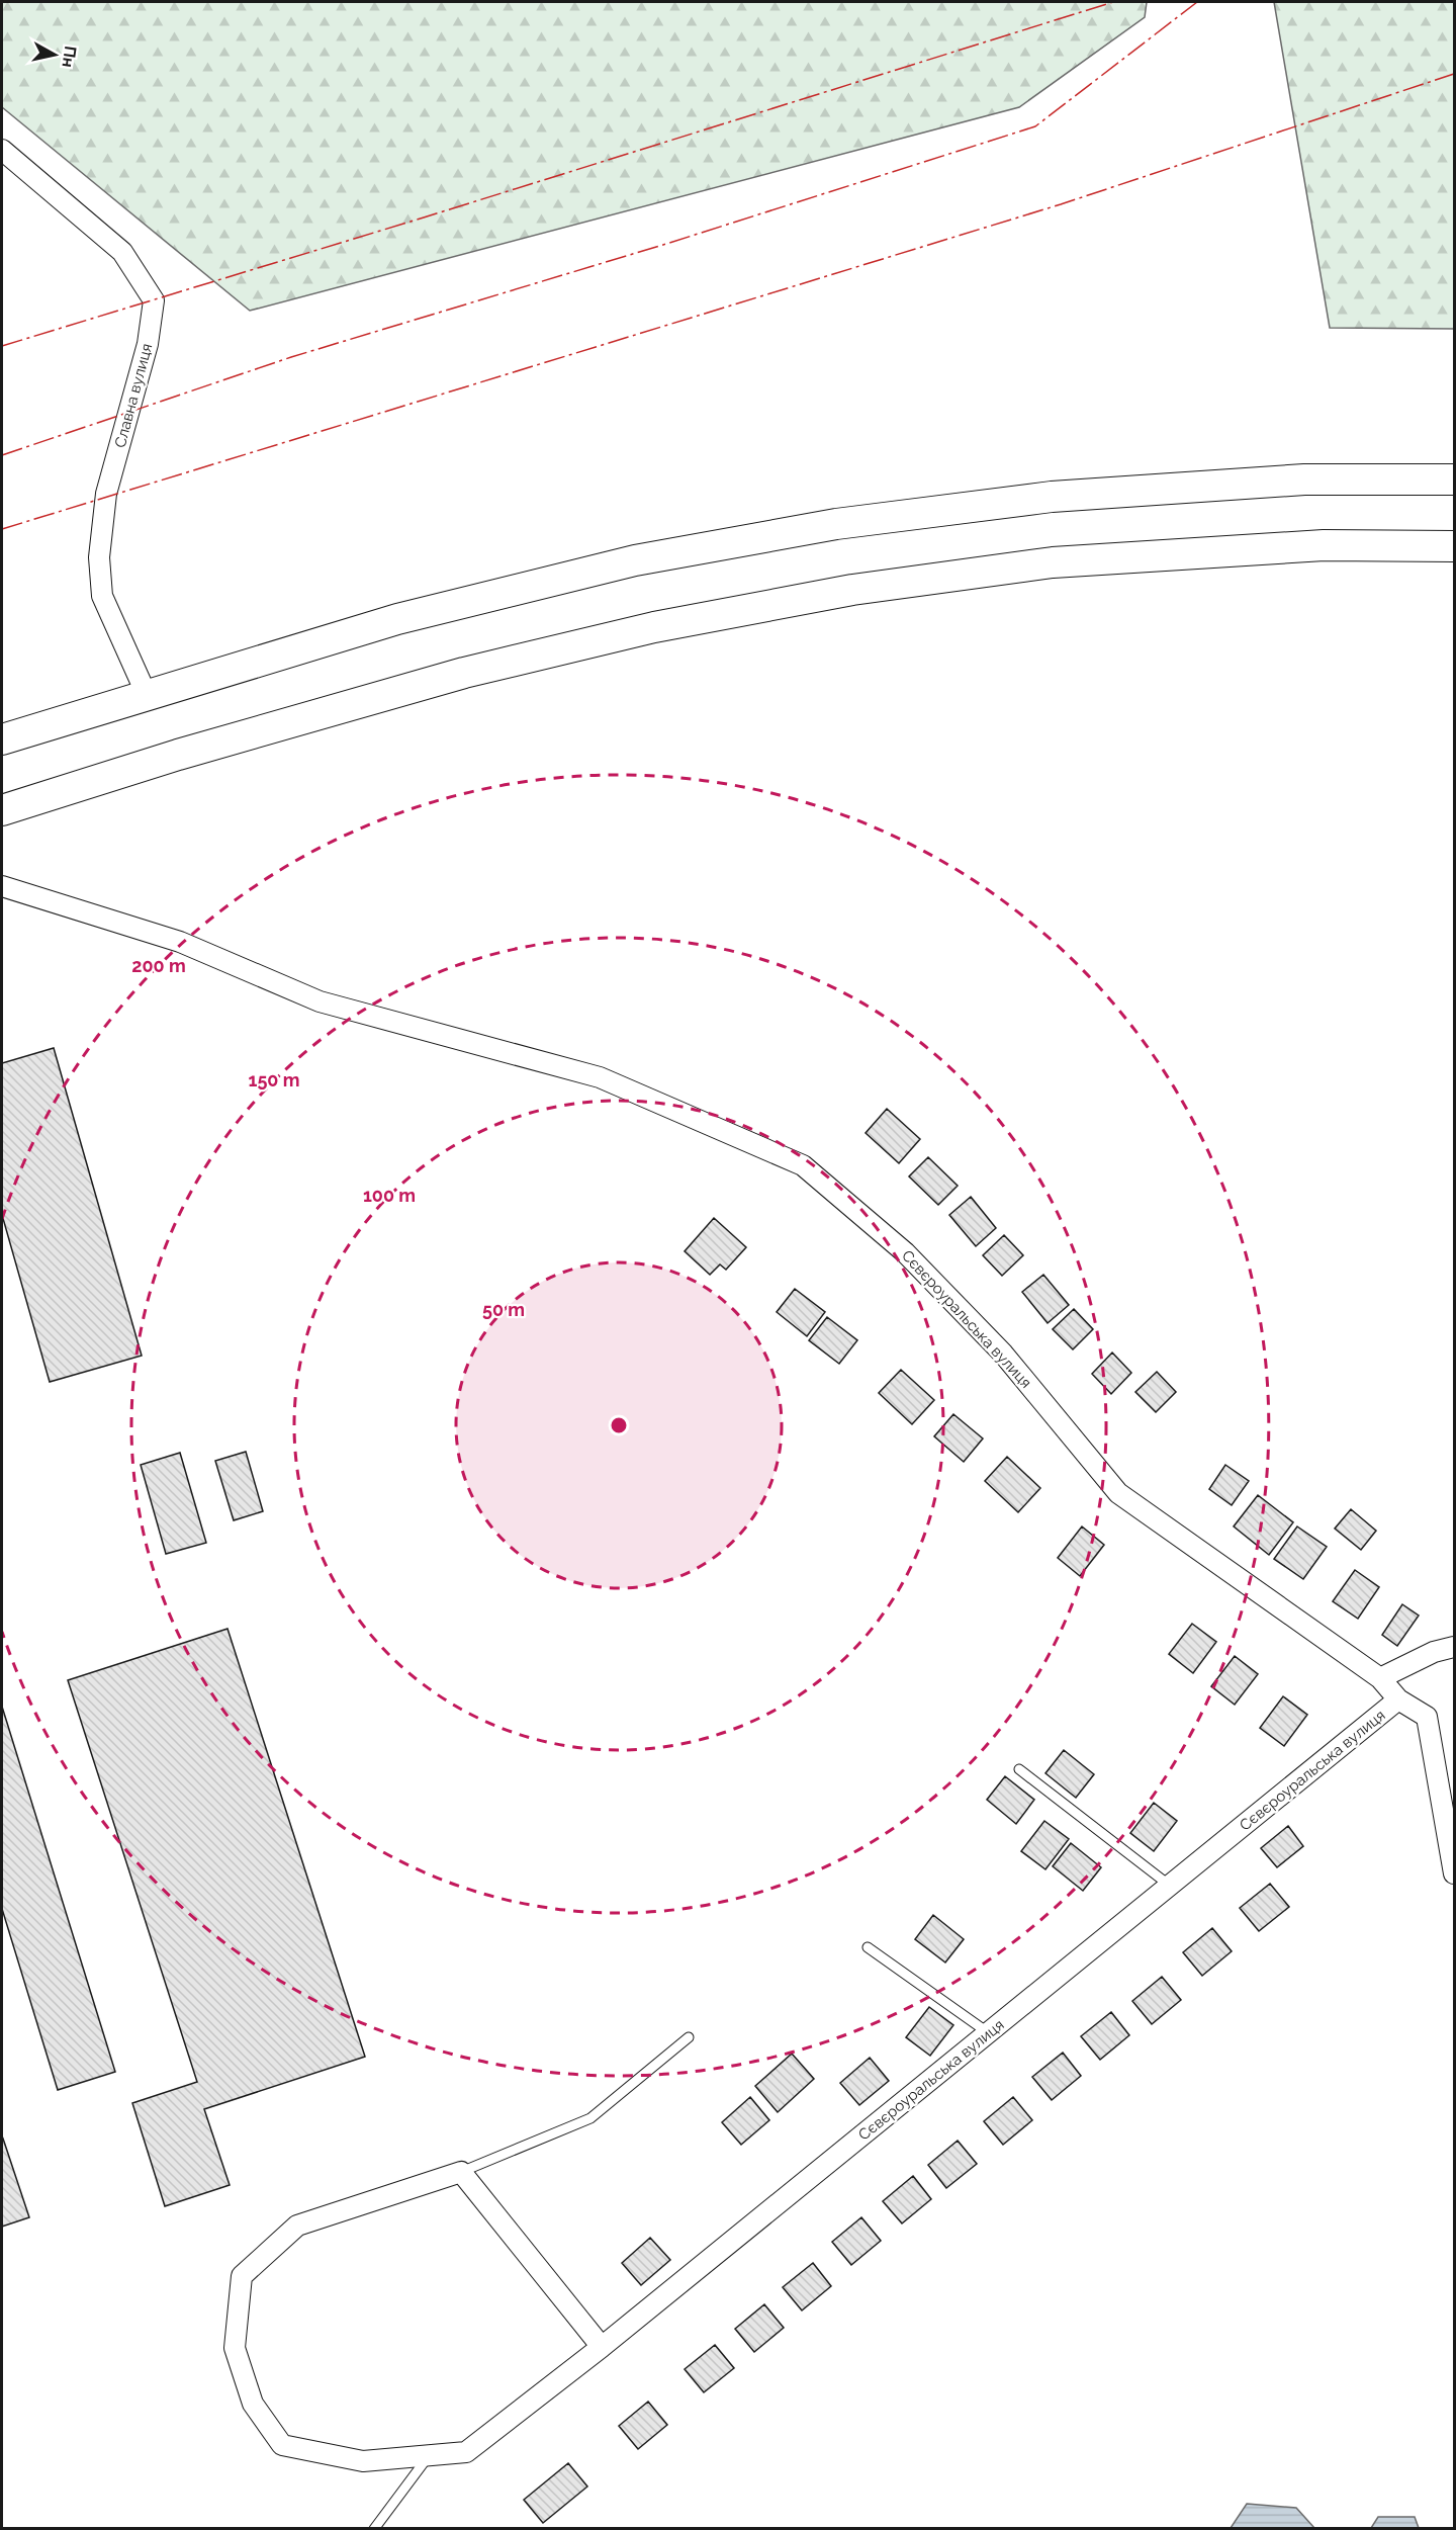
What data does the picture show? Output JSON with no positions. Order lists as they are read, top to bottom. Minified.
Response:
{"streets":{"street":["Славна вулиця","Сєвєроуральська вулиця"]},"north":"right","rings":["200 m","150 m","100 m","50 m"]}
